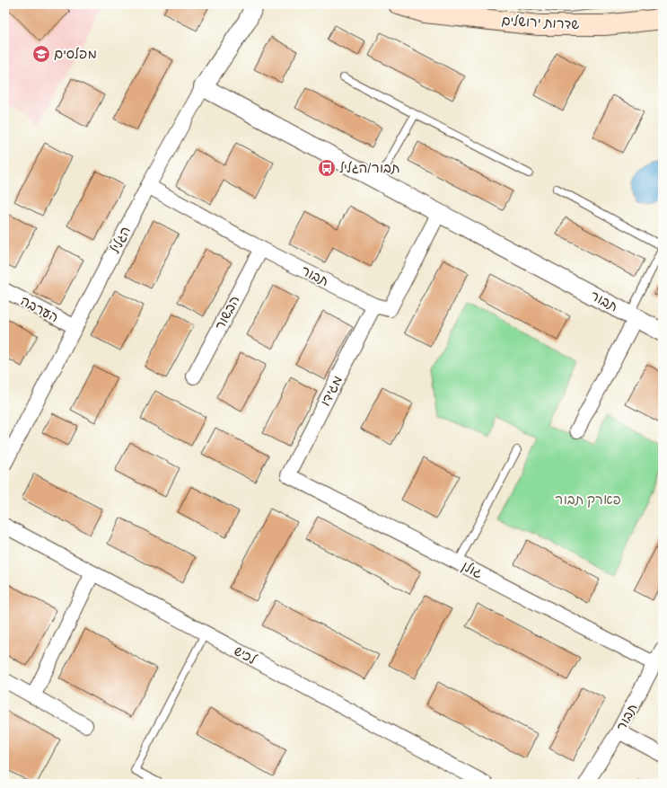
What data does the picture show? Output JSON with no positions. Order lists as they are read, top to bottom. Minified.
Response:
{"streets":{"main road":["שדרות ירושלים"],"street":["הגליל","תבור","הערבה","הבשור","מגידו","גולן","לכיש"]},"crossings":[["הגליל","תבור"],["הגליל","הערבה"],["תבור","הבשור"],["תבור","מגידו"],["תבור","גולן"],["מגידו","גולן"]],"parks":["פארק תבור"],"places":{"school or university":["מפלסים"],"bus stop":["תבור/הגליל"]}}
